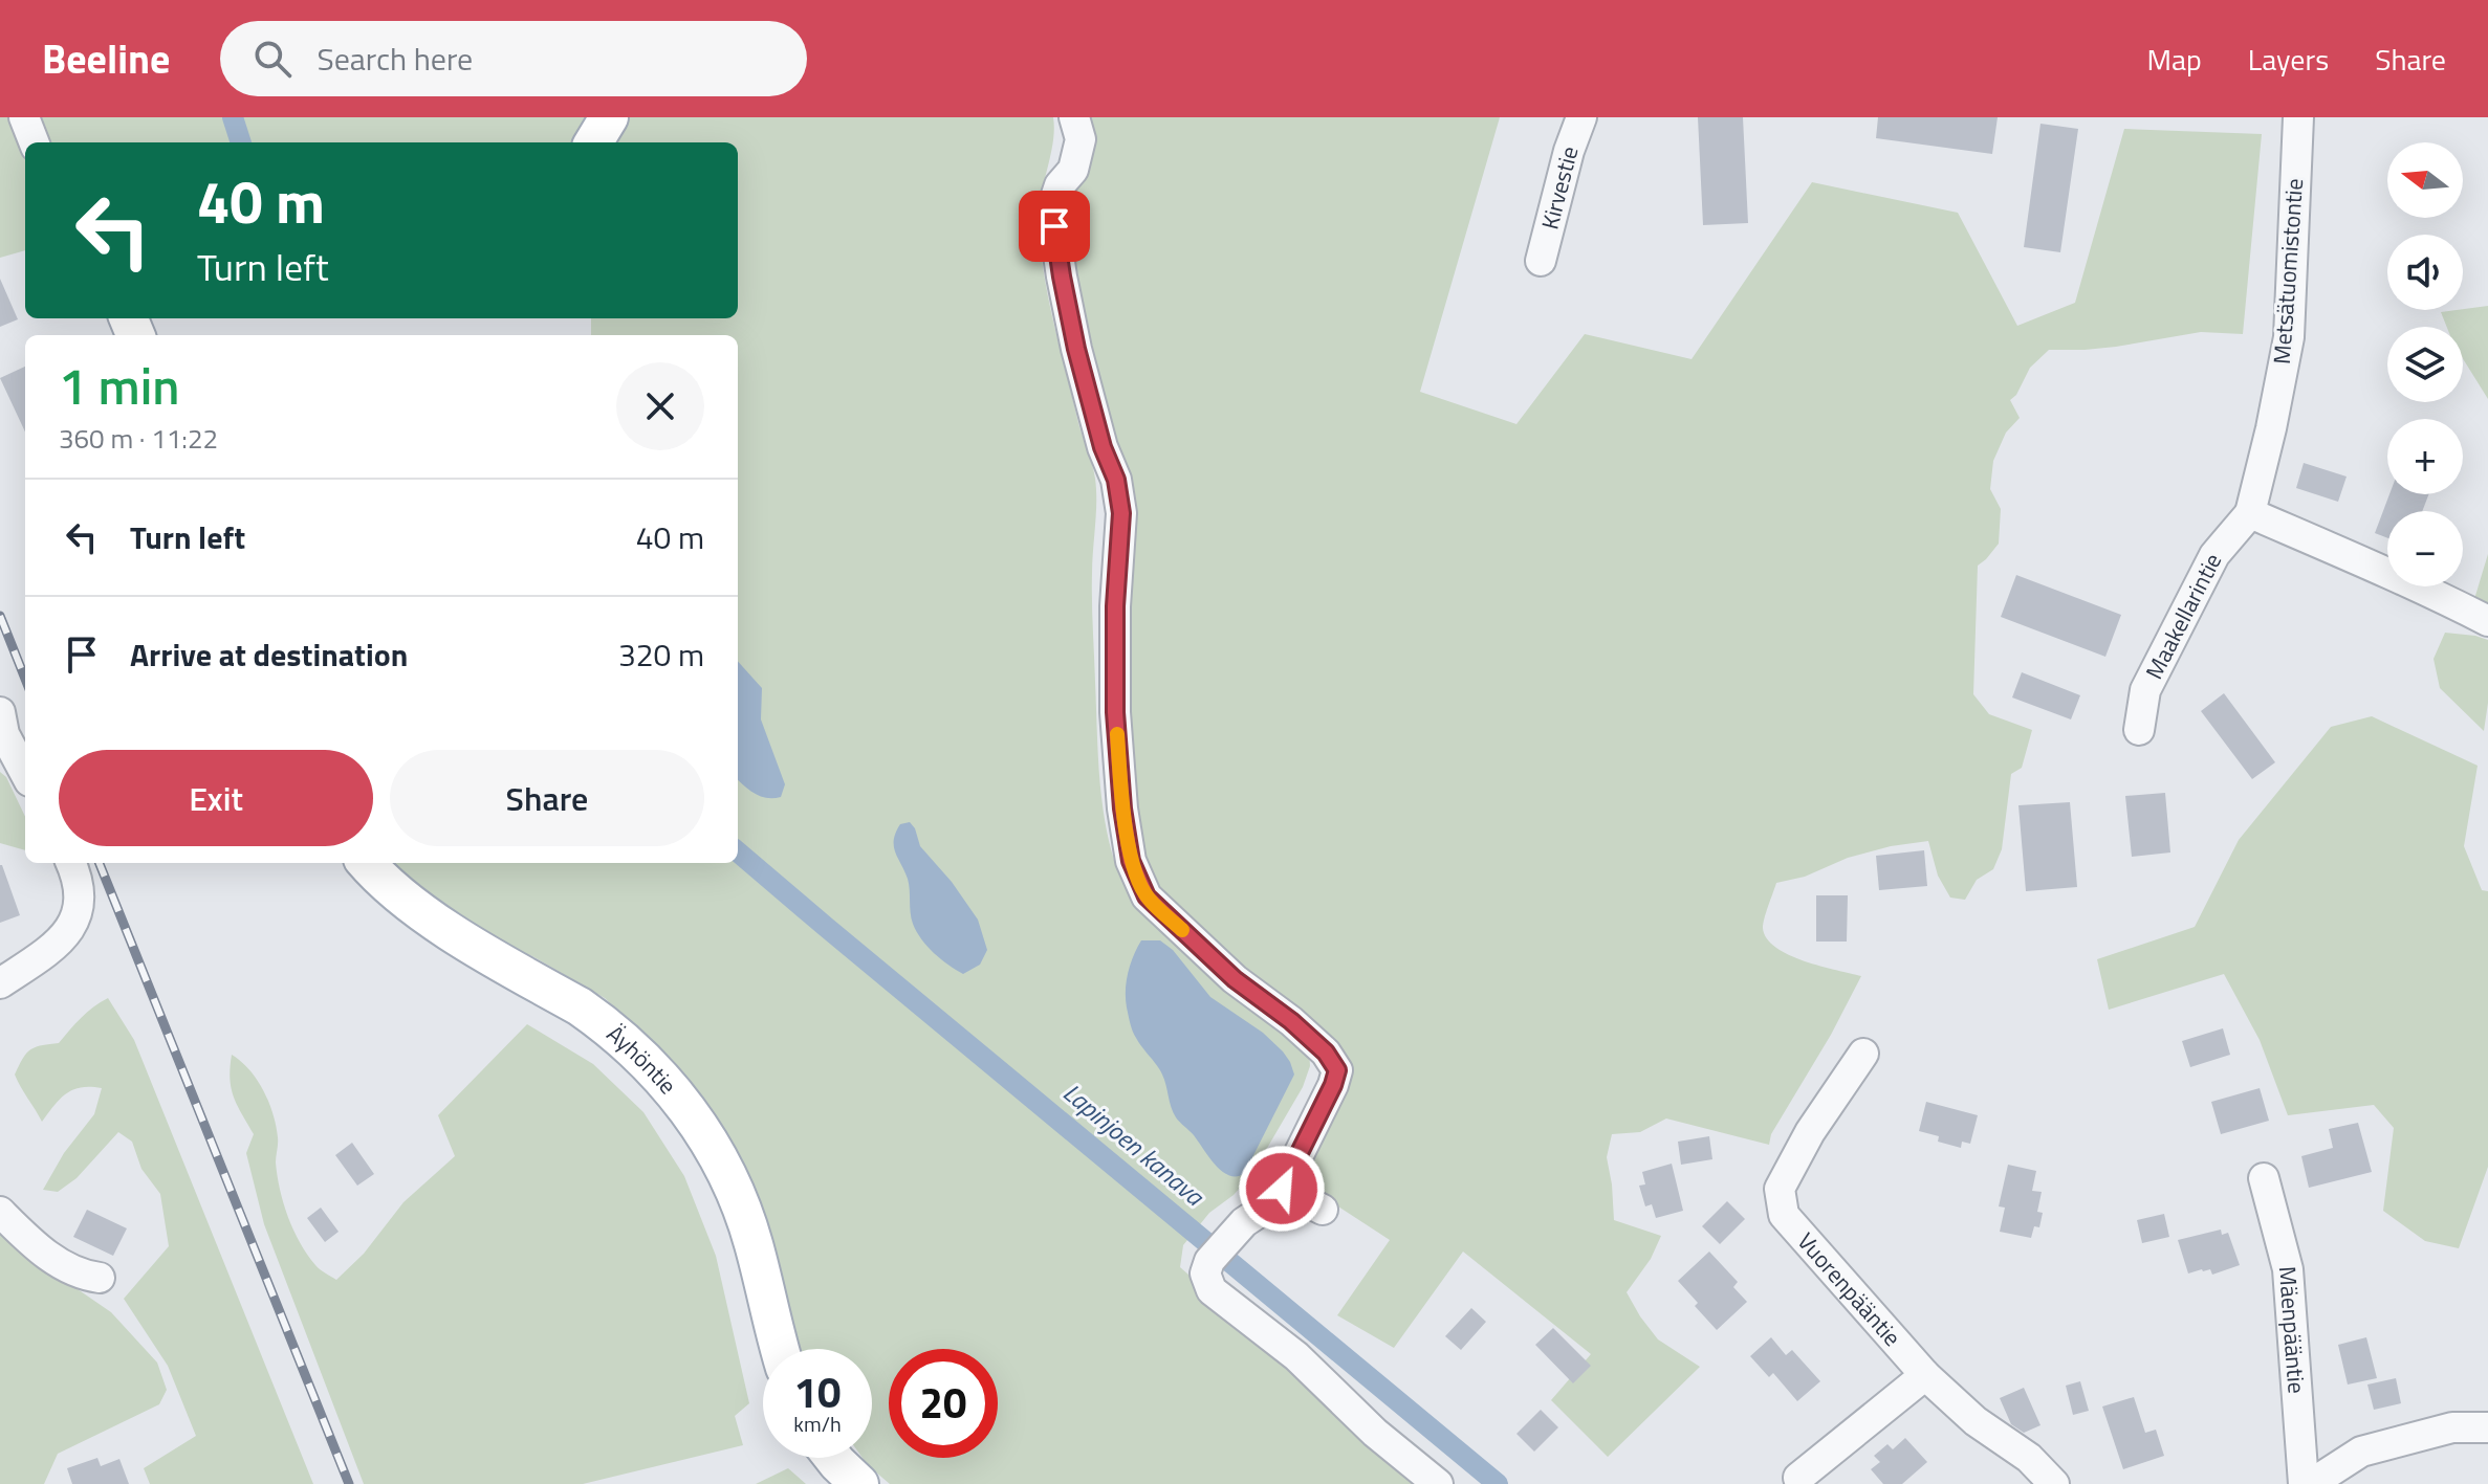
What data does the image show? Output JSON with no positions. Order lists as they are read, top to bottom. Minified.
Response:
{"streets":{"main road":["Äyhöntie"],"street":["Kirvestie","Metsätuomistontie","Maakellarintie","Vuorenpääntie","Mäenpääntie"]},"crossings":[["Metsätuomistontie","Maakellarintie"]],"water":["Lapinjoen kanava"],"north":"left","page":{"header":"Beeline","search":"Search here","nav":["Map","Layers","Share"],"map_buttons":["+","−"],"turn":["40 m","Turn left"],"heading":["1 min","360 m · 11:22"],"list":[{"name":"Turn left","value":"40 m"},{"name":"Arrive at destination","value":"320 m"}],"buttons":["Exit","Share"],"speed":"10 km/h","limit":"20"}}
